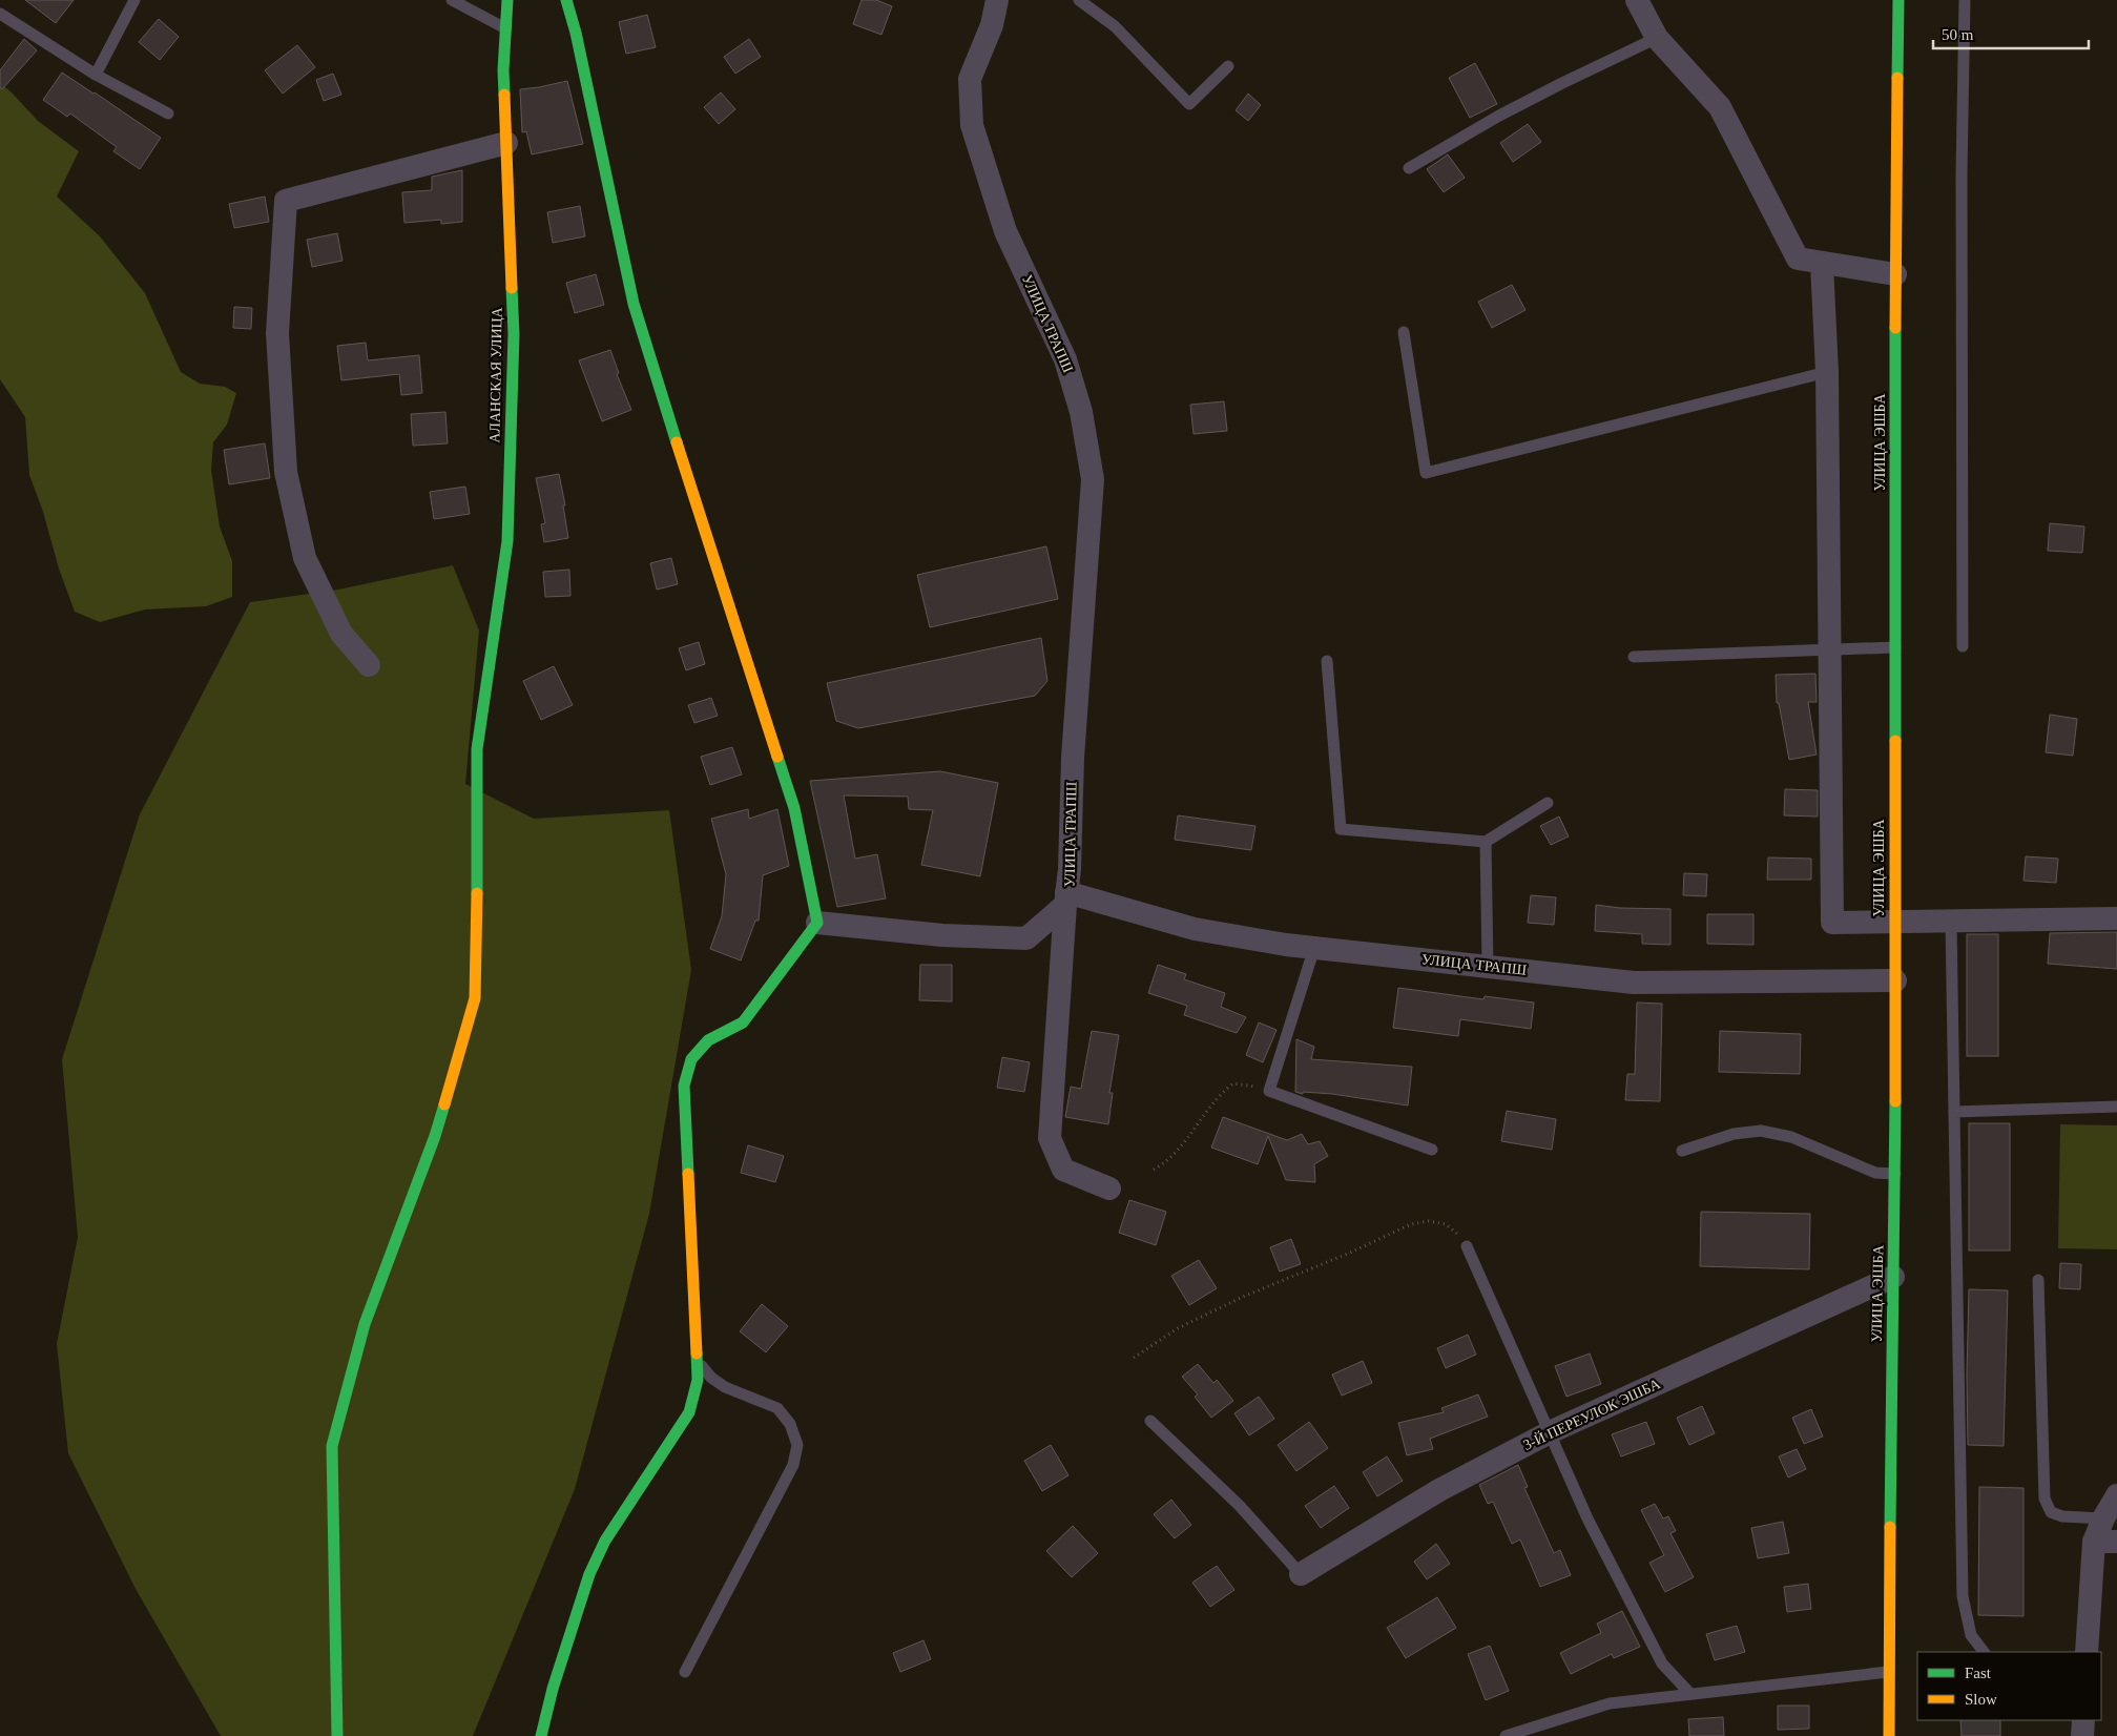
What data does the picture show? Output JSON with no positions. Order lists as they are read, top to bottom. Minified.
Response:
{"streets":{"main road":["АЛАНСКАЯ УЛИЦА","УЛИЦА ЭШБА"],"street":["УЛИЦА ТРАПШ","3-Й ПЕРЕУЛОК ЭШБА"]},"crossings":[["УЛИЦА ТРАПШ","УЛИЦА ЭШБА"],["УЛИЦА ЭШБА","3-Й ПЕРЕУЛОК ЭШБА"]],"legend":["Fast","Slow"],"scale_bar":"50 m"}
